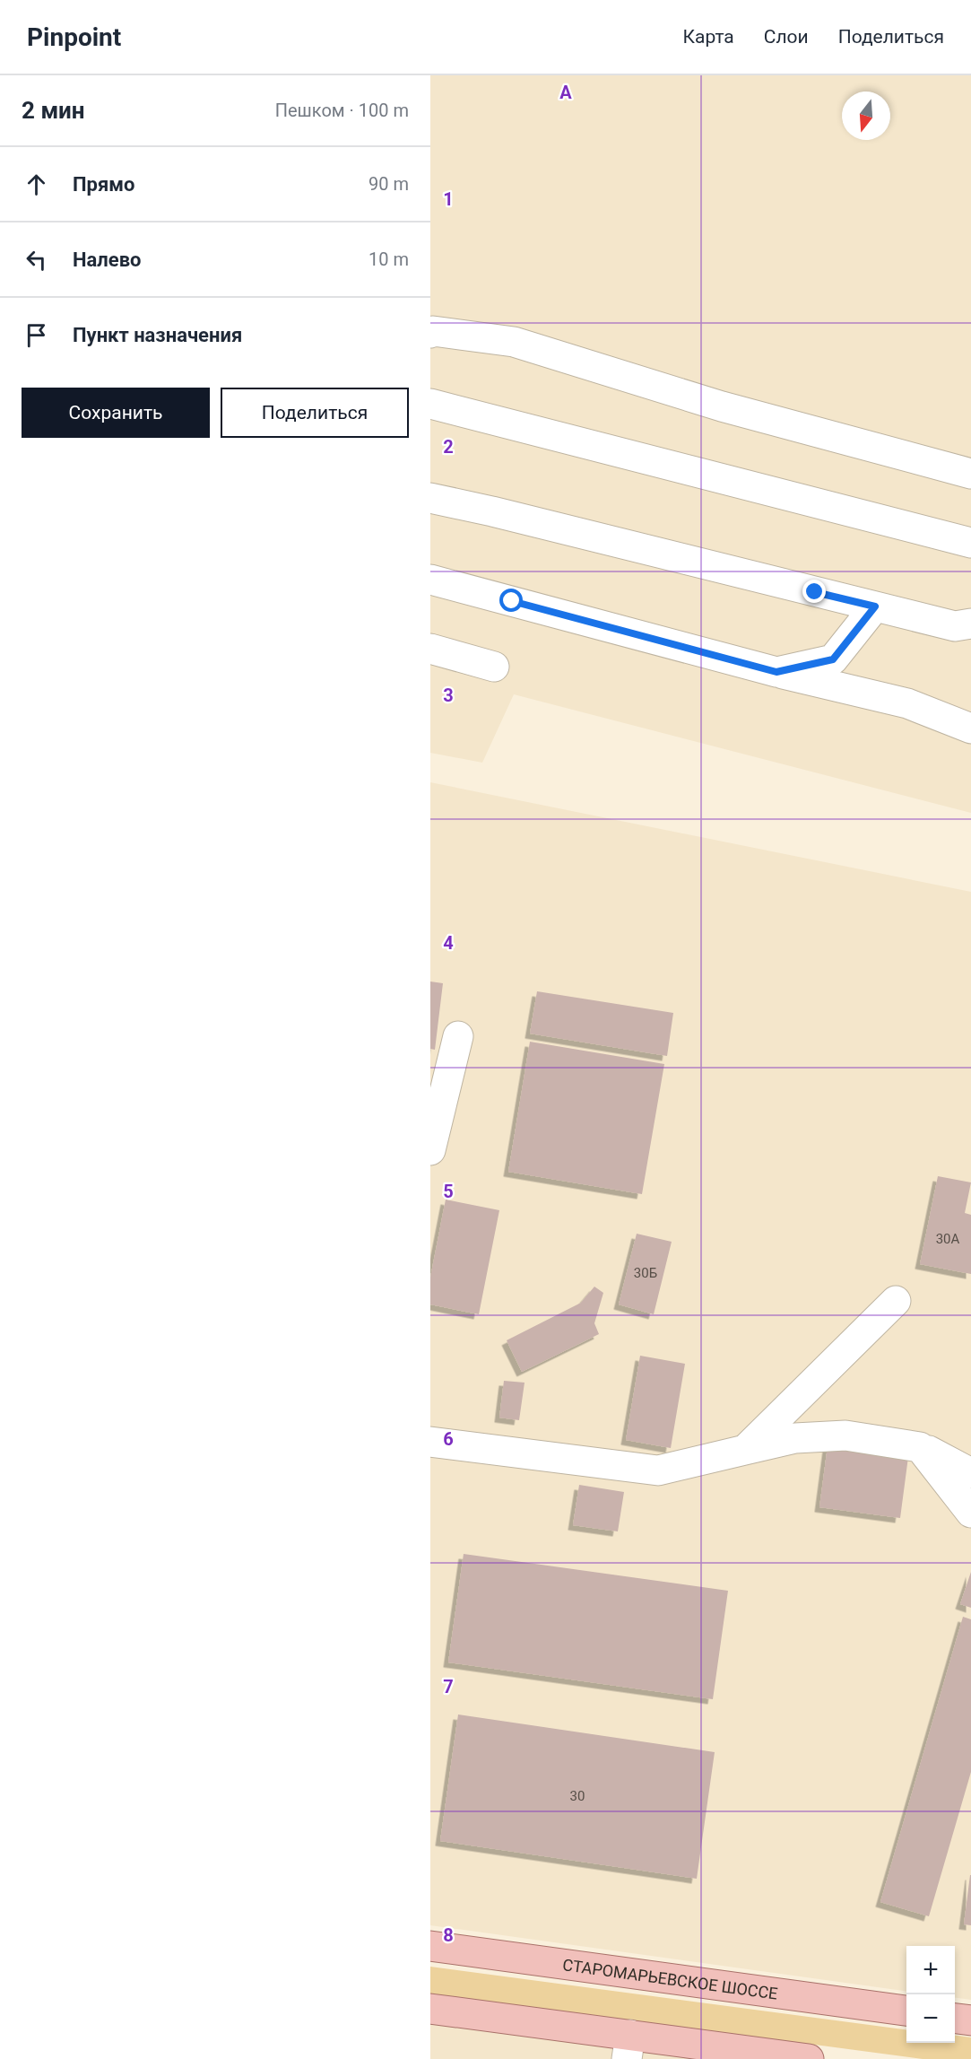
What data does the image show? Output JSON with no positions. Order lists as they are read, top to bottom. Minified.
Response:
{"streets":{"main road":["СТАРОМАРЬЕВСКОЕ ШОССЕ"]},"house_numbers":["30А","30Б","30"],"north":"bottom","page":{"header":"Pinpoint","nav":["Карта","Слои","Поделиться"],"heading":["2 мин","Пешком · 100 m"],"list":[["Прямо","90 m"],["Налево","10 m"],"Пункт назначения"],"buttons":["Сохранить","Поделиться"],"map_buttons":["+","−"]},"grid":{"columns":["A"],"rows":["1","2","3","4","5","6","7","8"]}}
